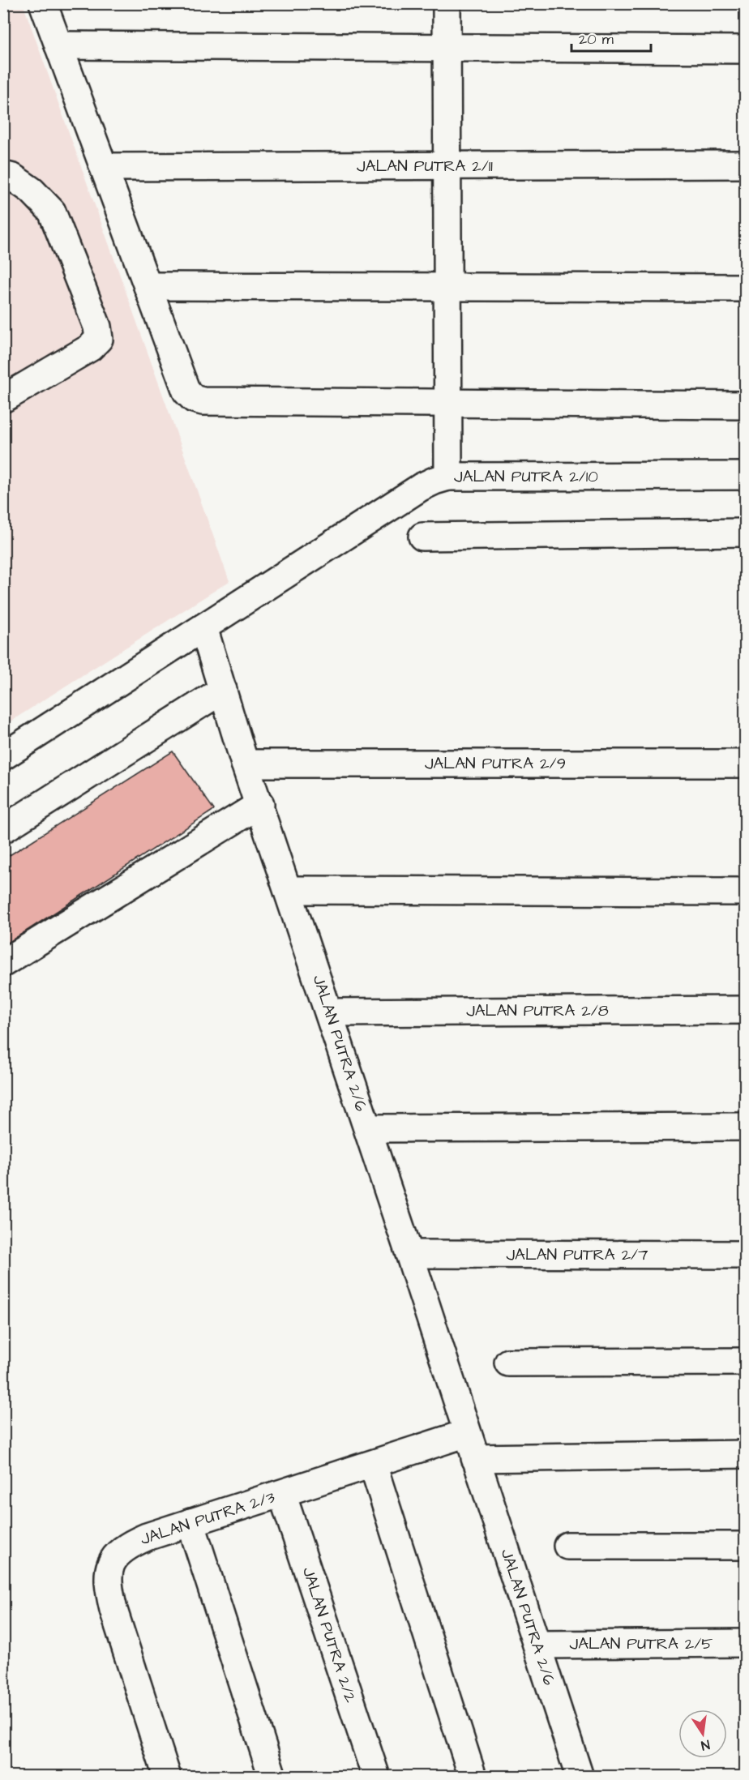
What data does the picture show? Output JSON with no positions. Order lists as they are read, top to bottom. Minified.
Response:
{"streets":{"street":["JALAN PUTRA 2/11","JALAN PUTRA 2/10","JALAN PUTRA 2/9","JALAN PUTRA 2/8","JALAN PUTRA 2/6","JALAN PUTRA 2/7","JALAN PUTRA 2/3","JALAN PUTRA 2/2","JALAN PUTRA 2/5"]},"crossings":[["JALAN PUTRA 2/10","JALAN PUTRA 2/6"],["JALAN PUTRA 2/9","JALAN PUTRA 2/6"],["JALAN PUTRA 2/8","JALAN PUTRA 2/6"],["JALAN PUTRA 2/6","JALAN PUTRA 2/7"],["JALAN PUTRA 2/6","JALAN PUTRA 2/3"],["JALAN PUTRA 2/6","JALAN PUTRA 2/5"],["JALAN PUTRA 2/3","JALAN PUTRA 2/2"]],"scale_bar":"20 m","north":"bottom"}
